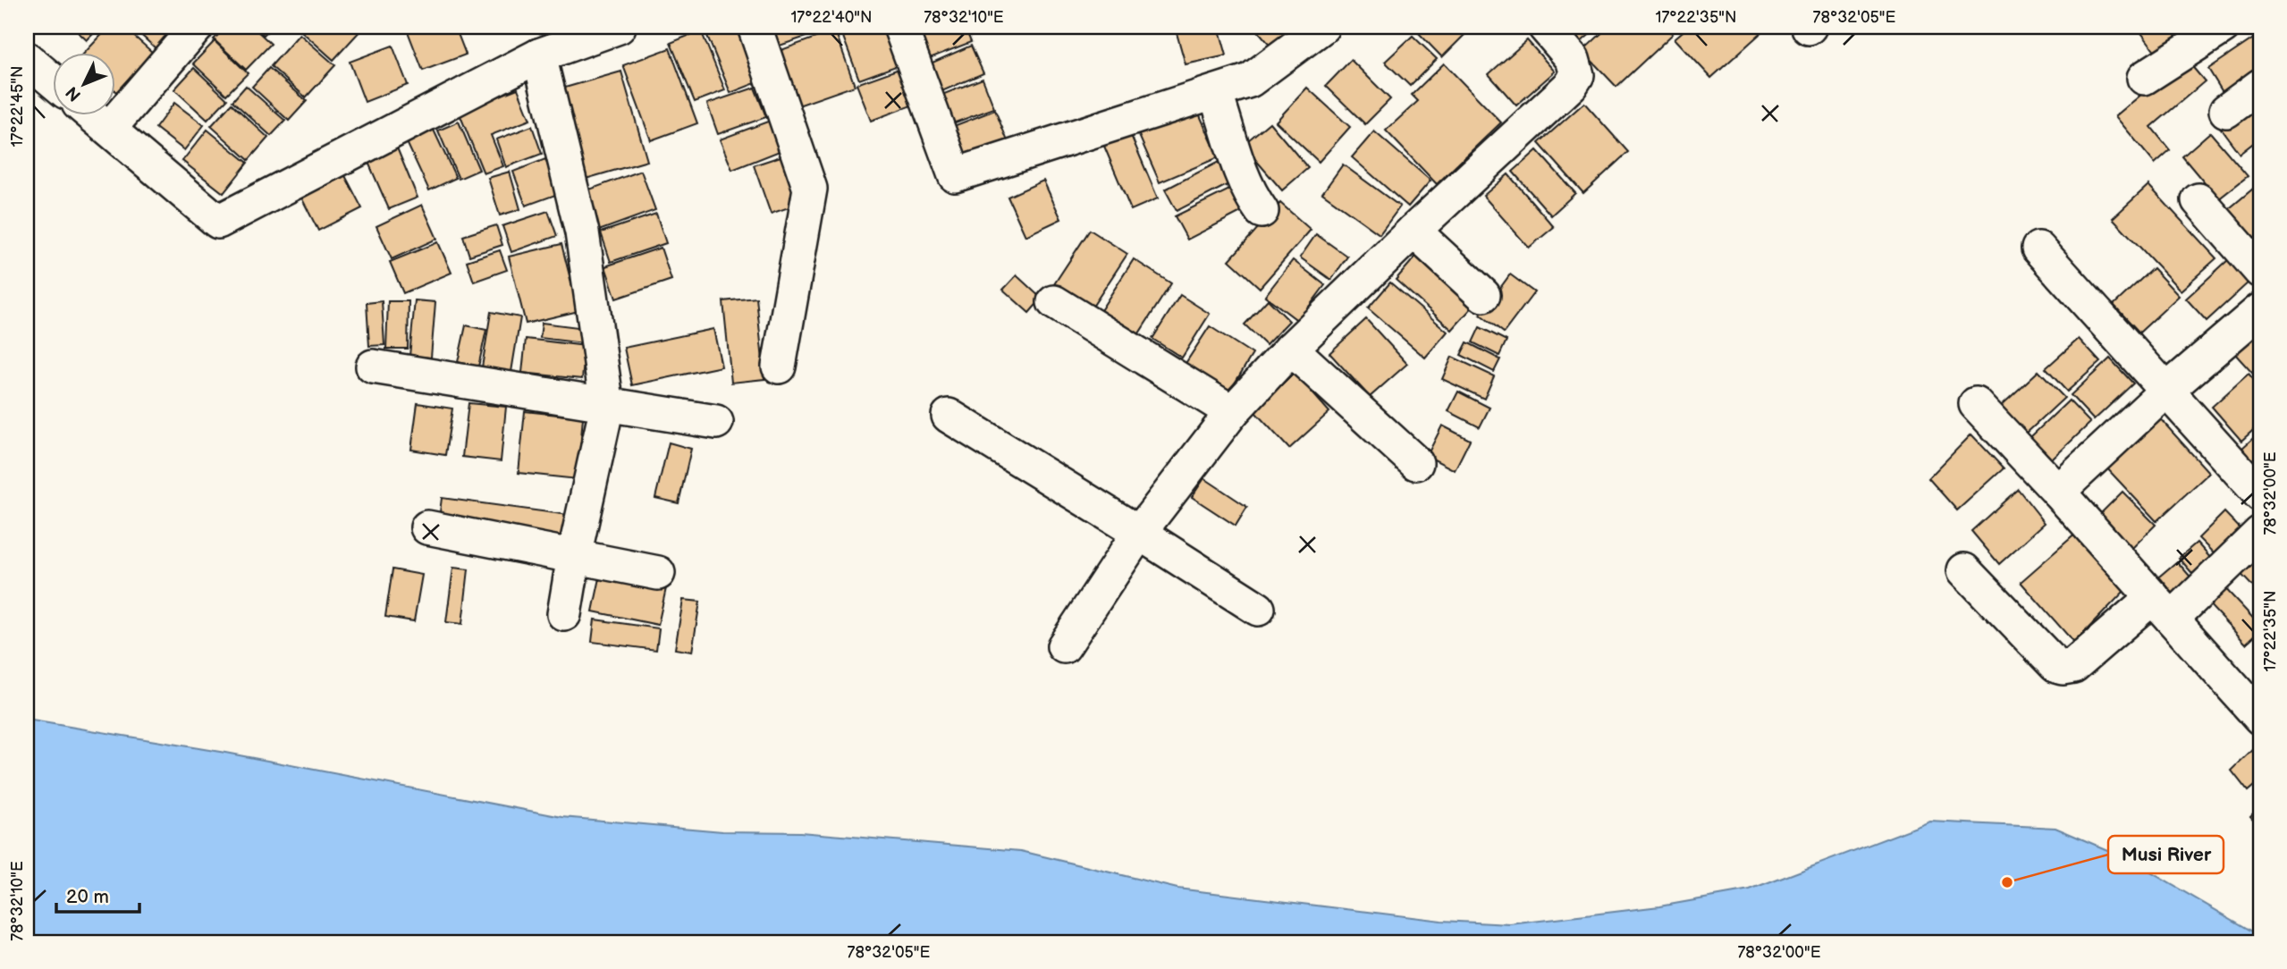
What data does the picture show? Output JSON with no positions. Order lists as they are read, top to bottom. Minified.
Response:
{"places":["Musi River"],"scale_bar":"20 m","north":"bottom left","coordinates":["17°22'40\"N","78°32'10\"E","17°22'35\"N","78°32'05\"E","17°22'45\"N","78°32'00\"E"]}
